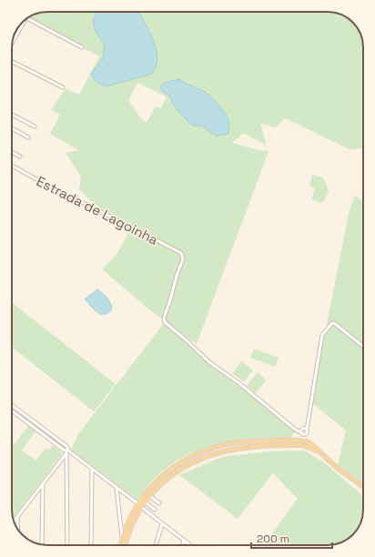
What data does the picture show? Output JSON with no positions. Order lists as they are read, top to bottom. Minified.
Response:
{"streets":{"street":["Estrada de Lagoinha"]},"scale_bar":"200 m"}
